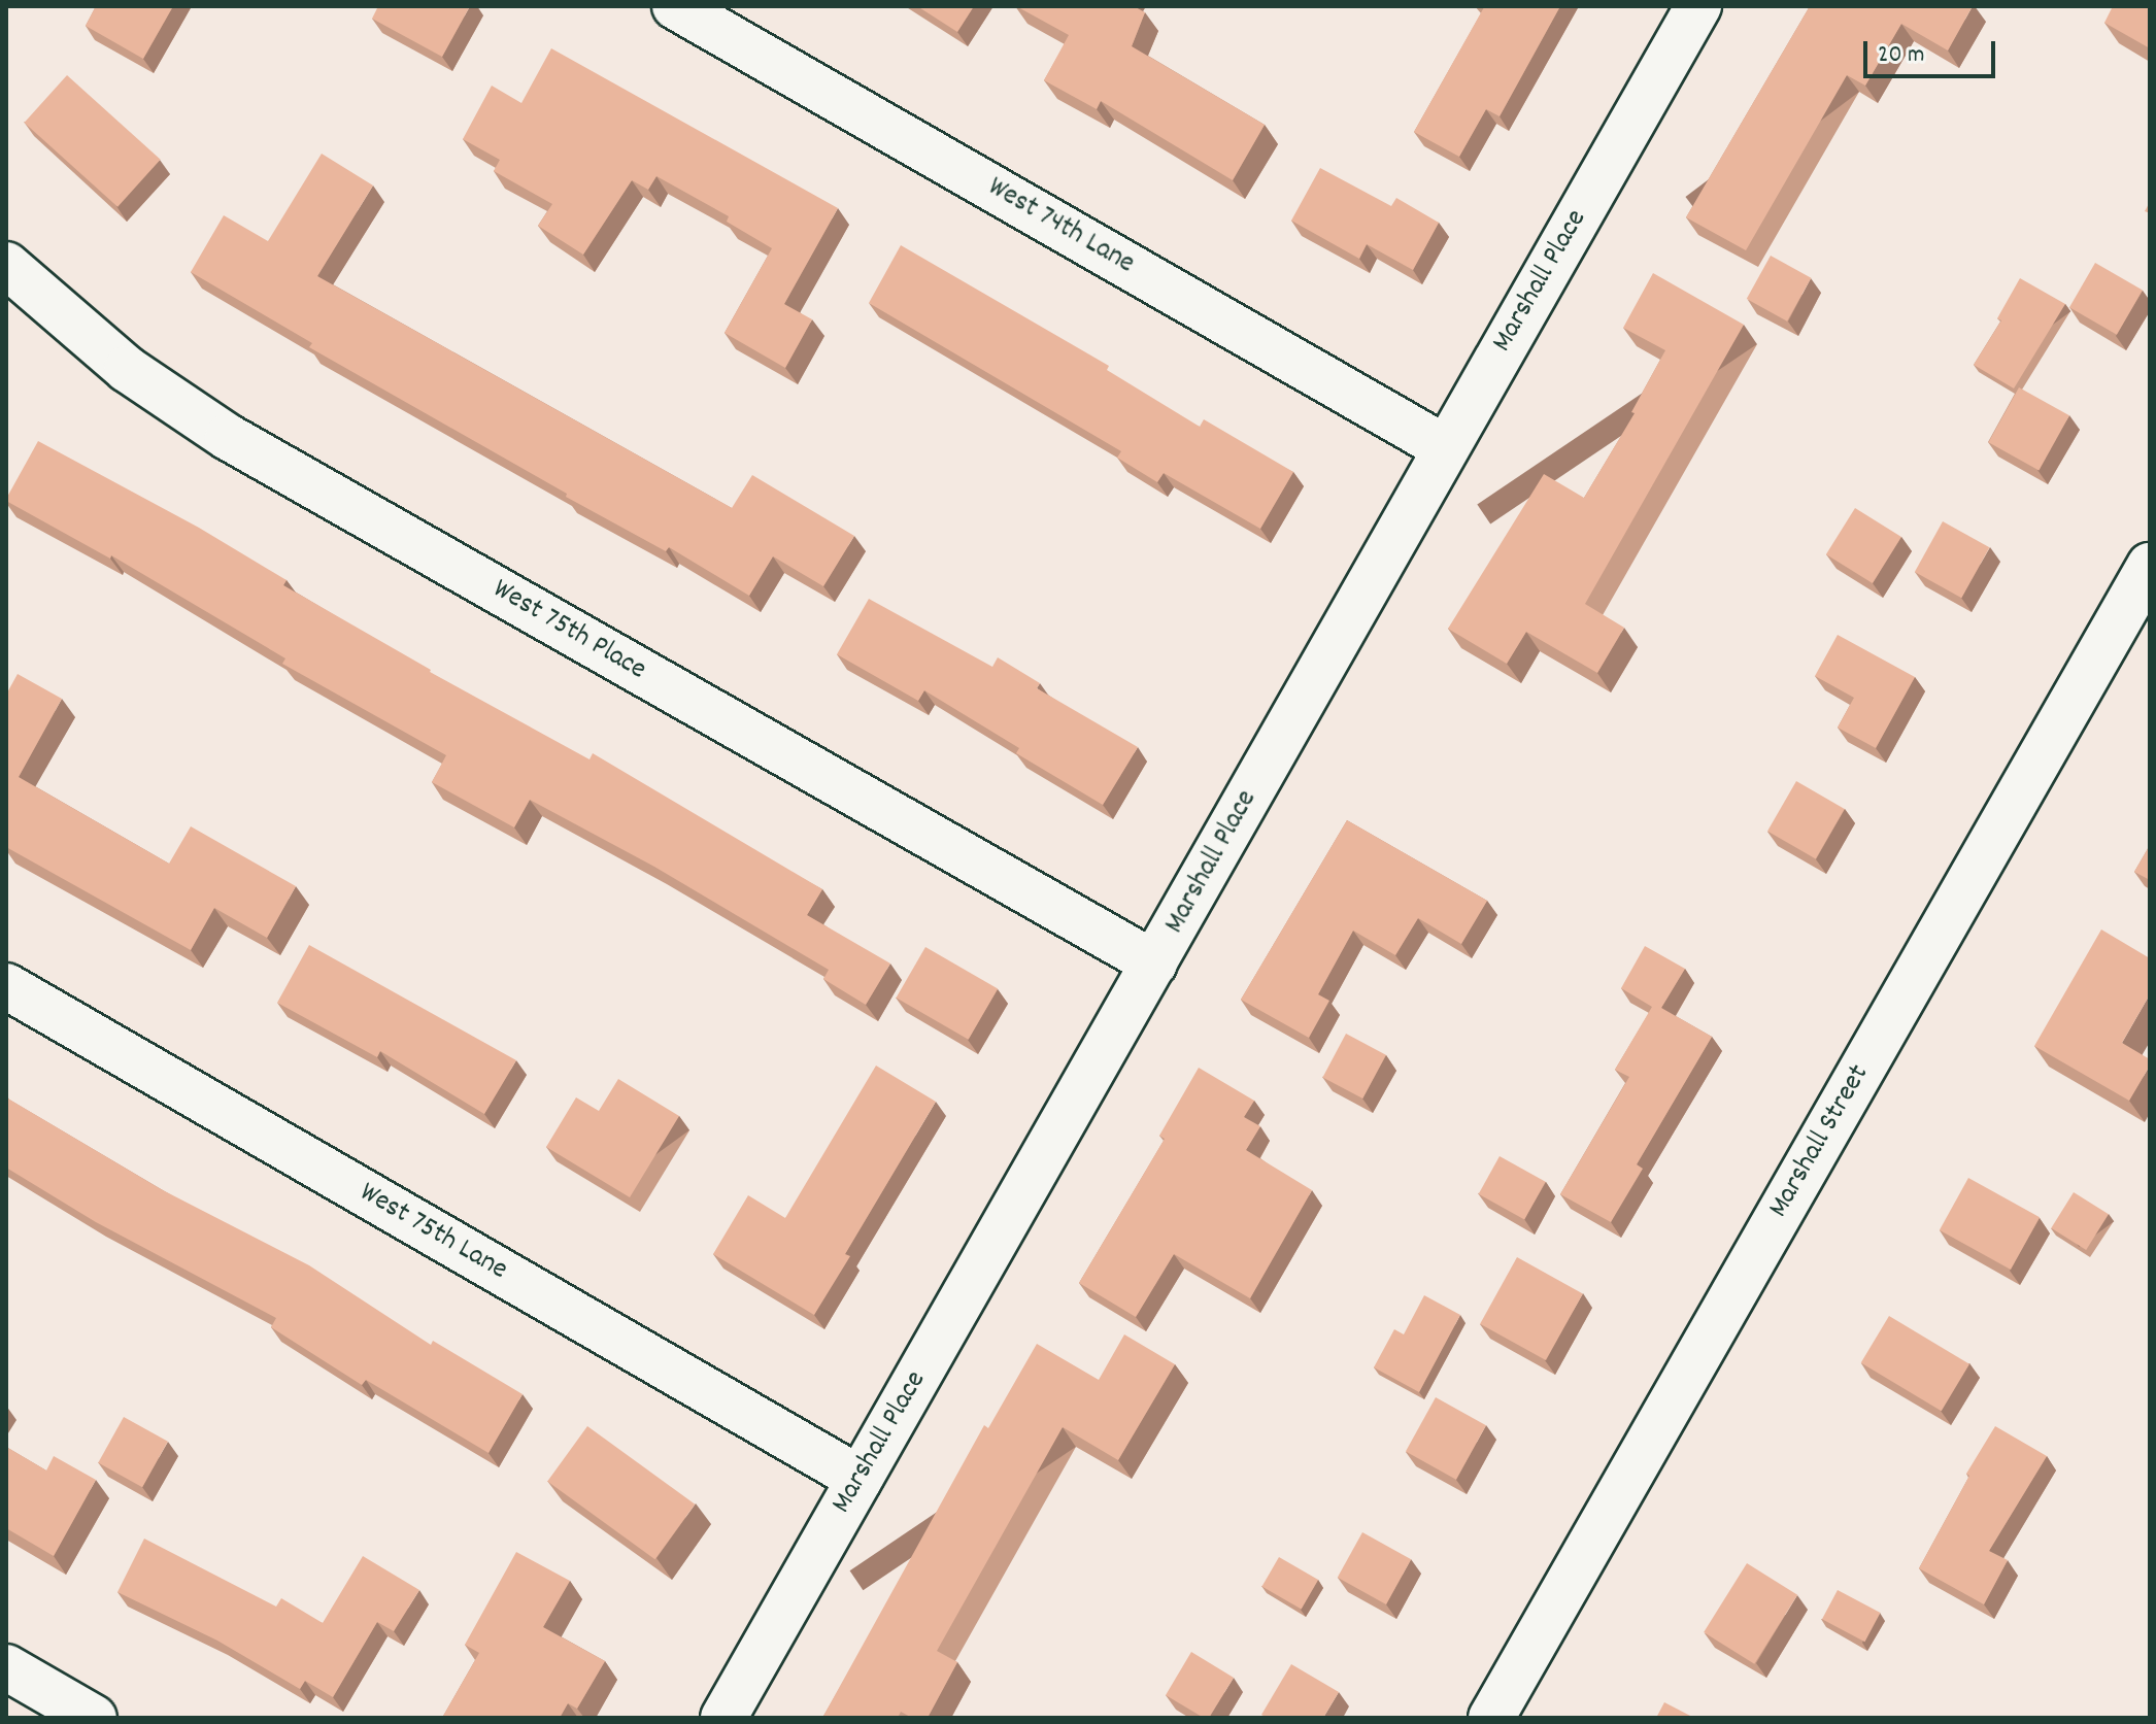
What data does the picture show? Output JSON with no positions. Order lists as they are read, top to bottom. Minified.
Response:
{"streets":{"street":["West 74th Lane","Marshall Place","West 75th Place","Marshall Street","West 75th Lane"]},"crossings":[["West 74th Lane","Marshall Place"],["Marshall Place","West 75th Place"],["Marshall Place","West 75th Lane"]],"scale_bar":"20 m"}
